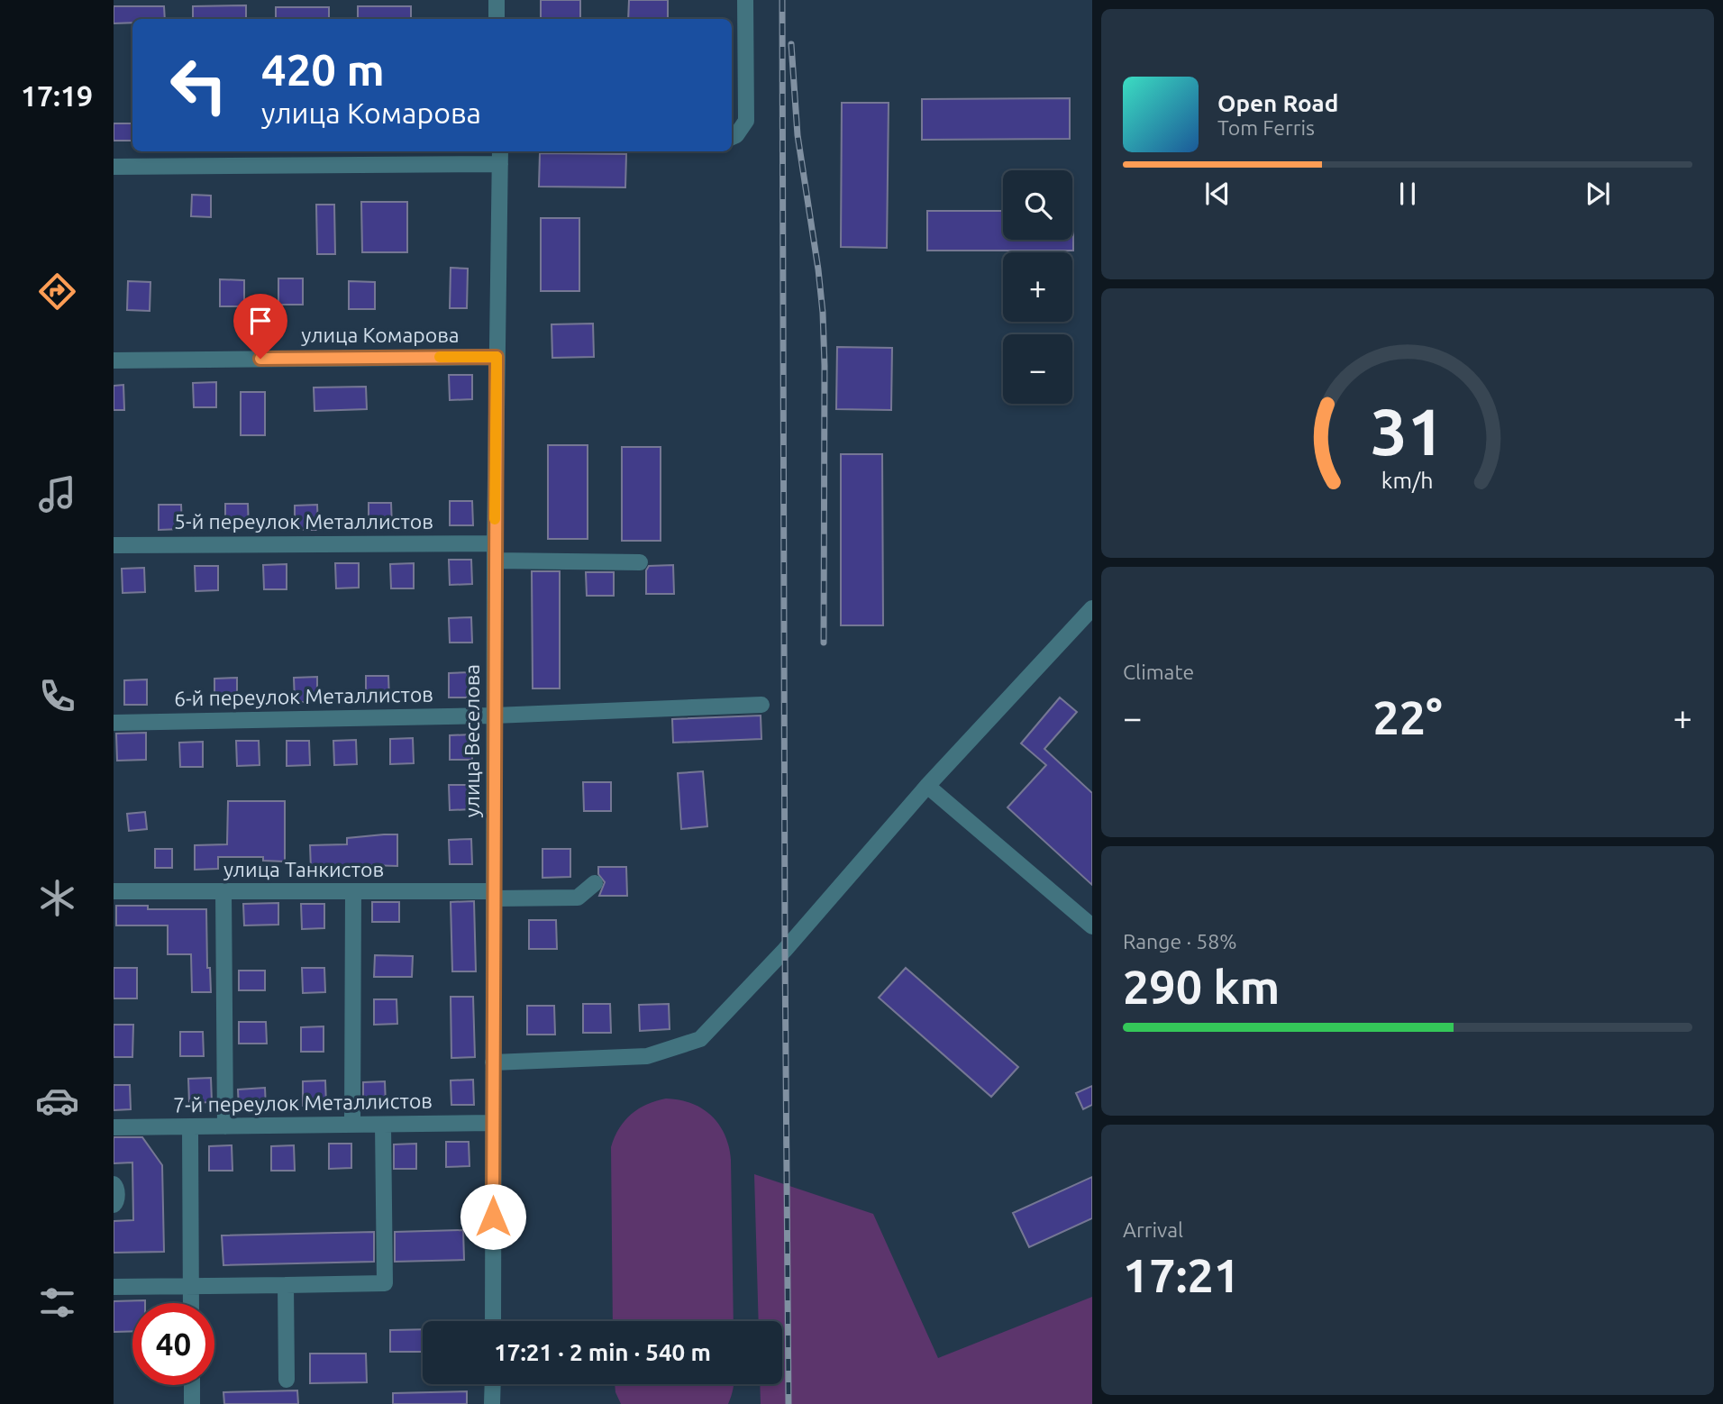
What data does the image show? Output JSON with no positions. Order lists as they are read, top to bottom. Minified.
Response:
{"streets":{"street":["улица Комарова","5-й переулок Металлистов","6-й переулок Металлистов","улица Веселова","улица Танкистов","7-й переулок Металлистов"]},"crossings":[["улица Комарова","улица Веселова"],["5-й переулок Металлистов","улица Веселова"],["6-й переулок Металлистов","улица Веселова"],["улица Веселова","улица Танкистов"],["улица Веселова","7-й переулок Металлистов"]],"page":{"tabs":"17:19","turn":["420 m","улица Комарова"],"song":["Open Road","Tom Ferris"],"map_buttons":["+","−"],"tile":["Climate",["Range · 58%","290 km"],["Arrival","17:21"]],"heat":["−","22°","+"],"limit":"40","trip":"17:21 · 2 min · 540 m","gauge":["31","km/h"]}}
